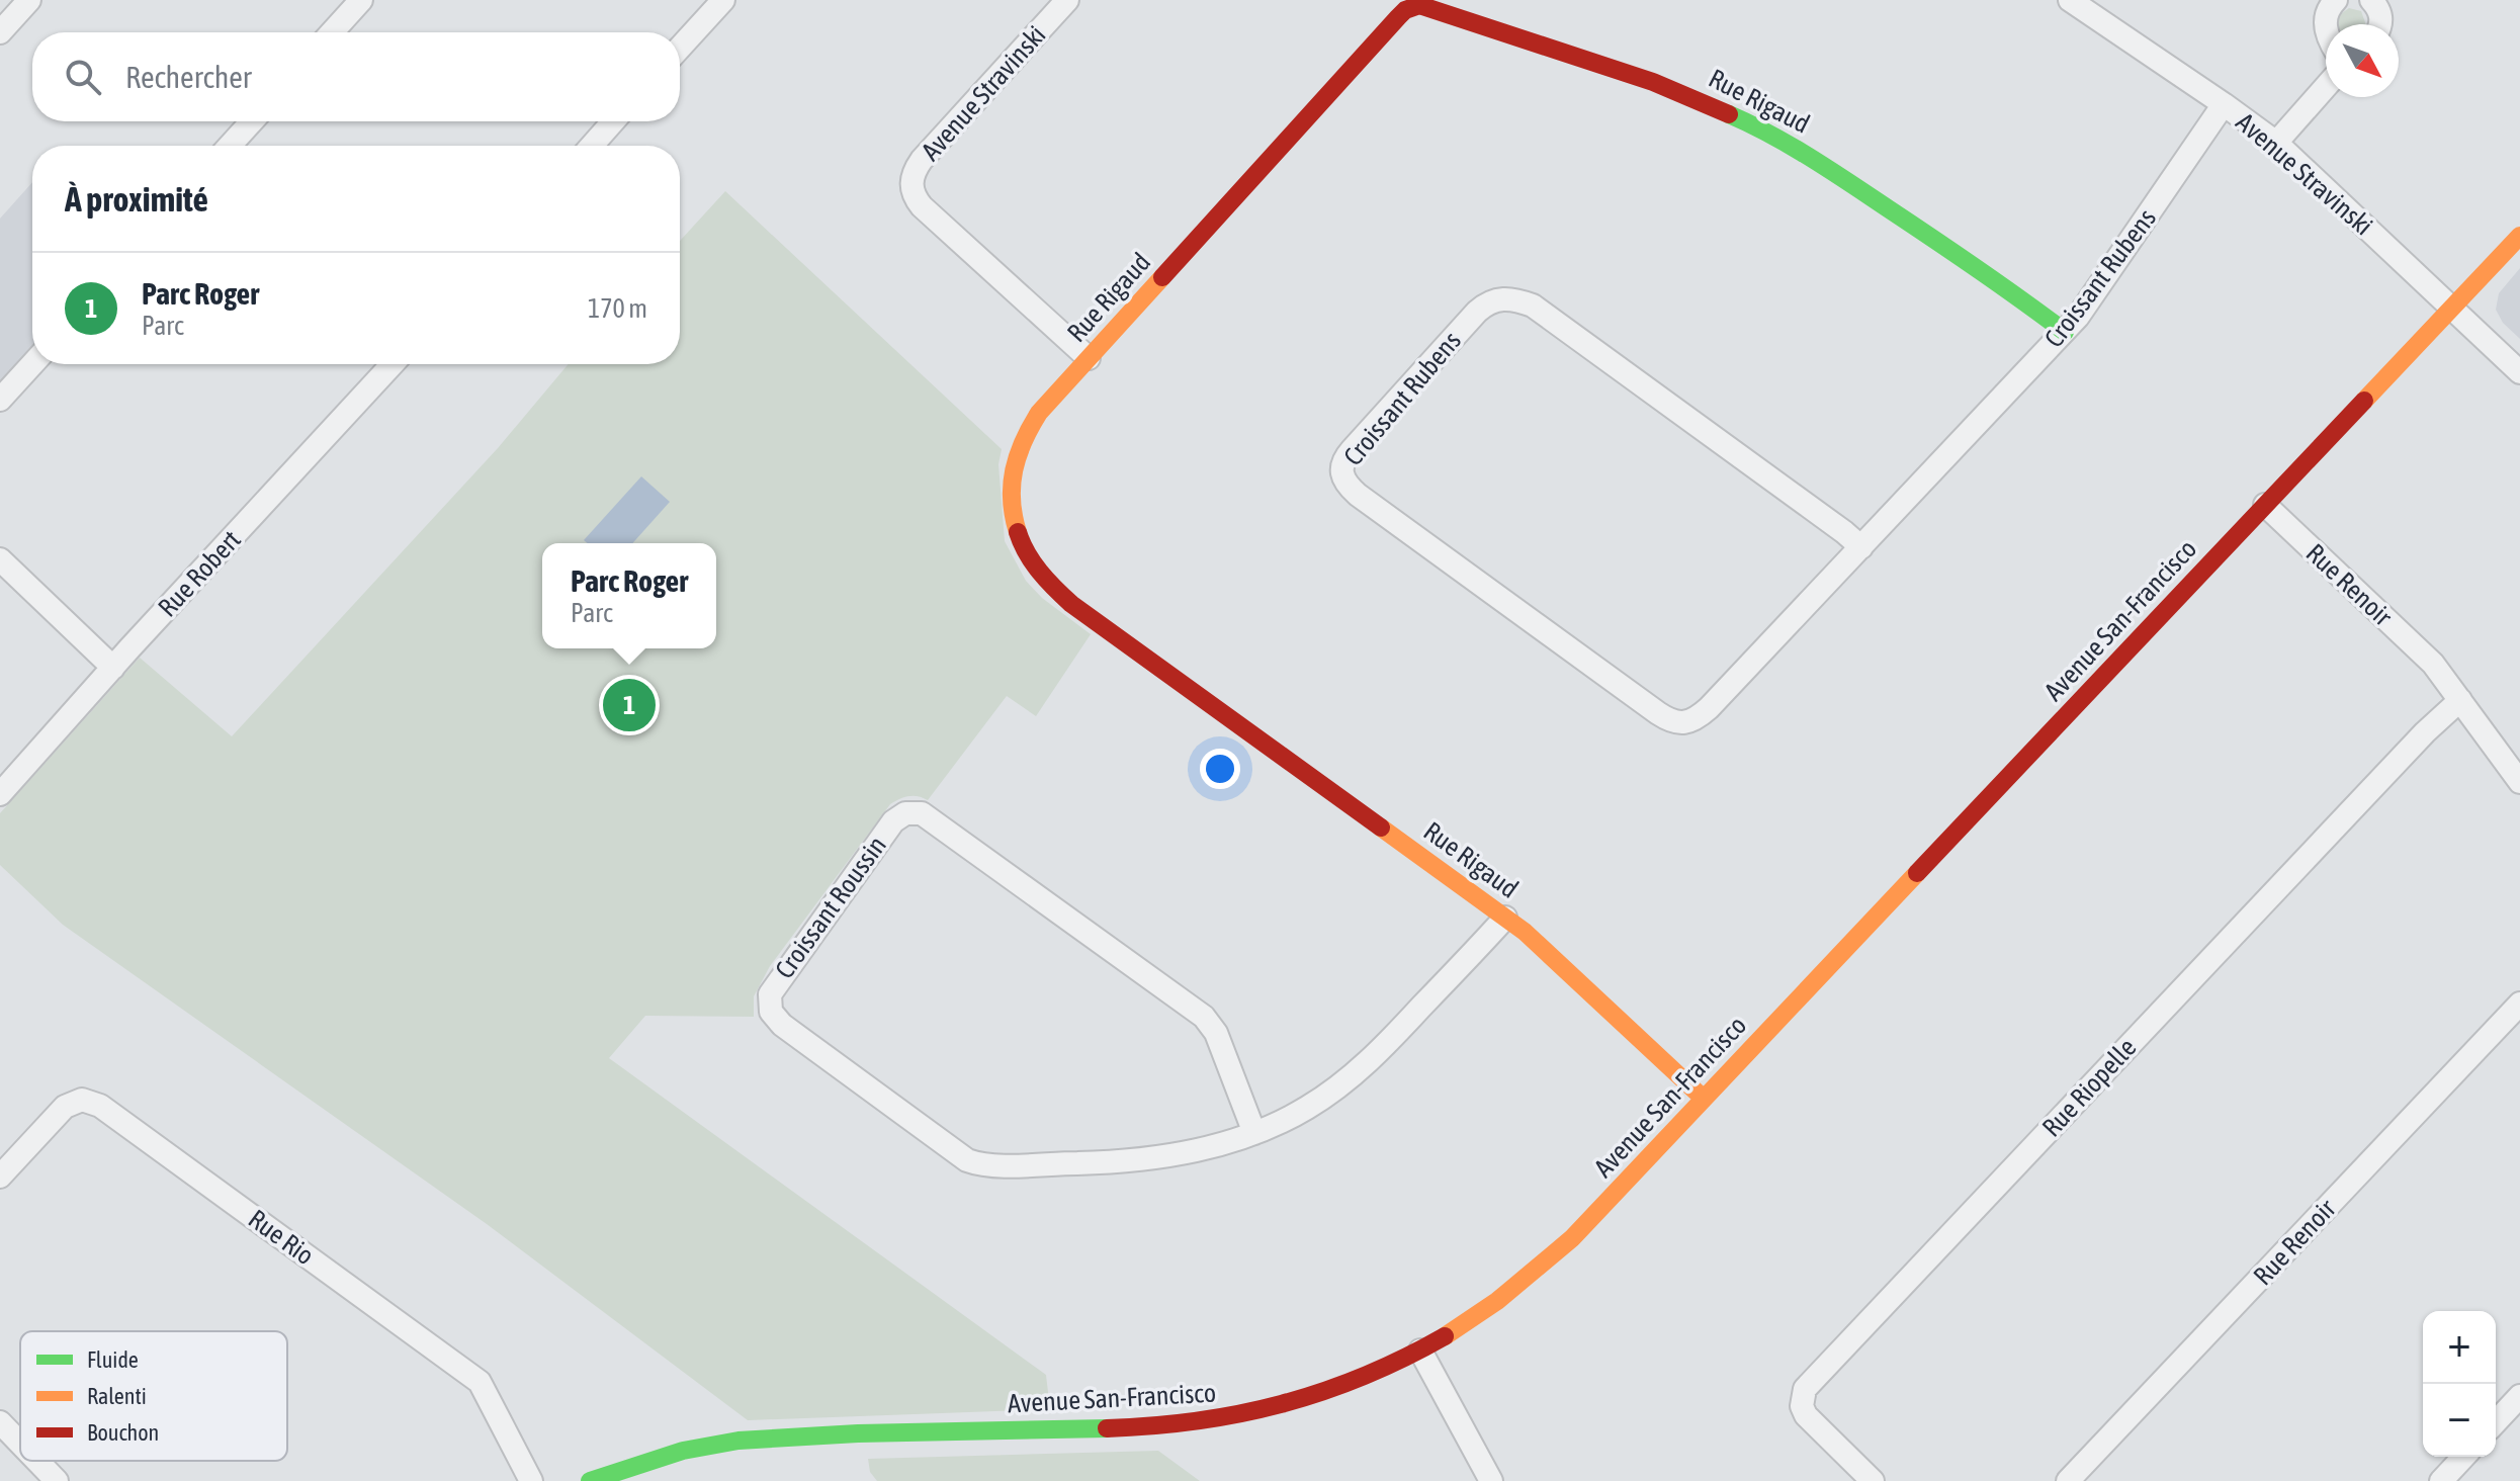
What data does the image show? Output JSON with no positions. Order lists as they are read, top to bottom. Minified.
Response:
{"streets":{"street":["Avenue Stravinski","Rue Rigaud","Croissant Rubens","Rue Robert","Rue Renoir","Avenue San-Francisco","Croissant Roussin","Rue Riopelle","Rue Rio"]},"crossings":[["Avenue Stravinski","Rue Rigaud"],["Avenue Stravinski","Croissant Rubens"],["Avenue Stravinski","Avenue San-Francisco"],["Rue Rigaud","Croissant Rubens"],["Rue Rigaud","Avenue San-Francisco"],["Rue Rigaud","Croissant Roussin"],["Rue Renoir","Avenue San-Francisco"],["Rue Renoir","Rue Riopelle"]],"legend":["Fluide","Ralenti","Bouchon"],"north":"bottom right","page":{"search":"Rechercher","heading":"À proximité","list":[{"mark":"1","name":"Parc Roger","note":"Parc","value":"170 m"}],"popup":["Parc Roger","Parc"],"pins":"1","map_buttons":["+","−"]}}
